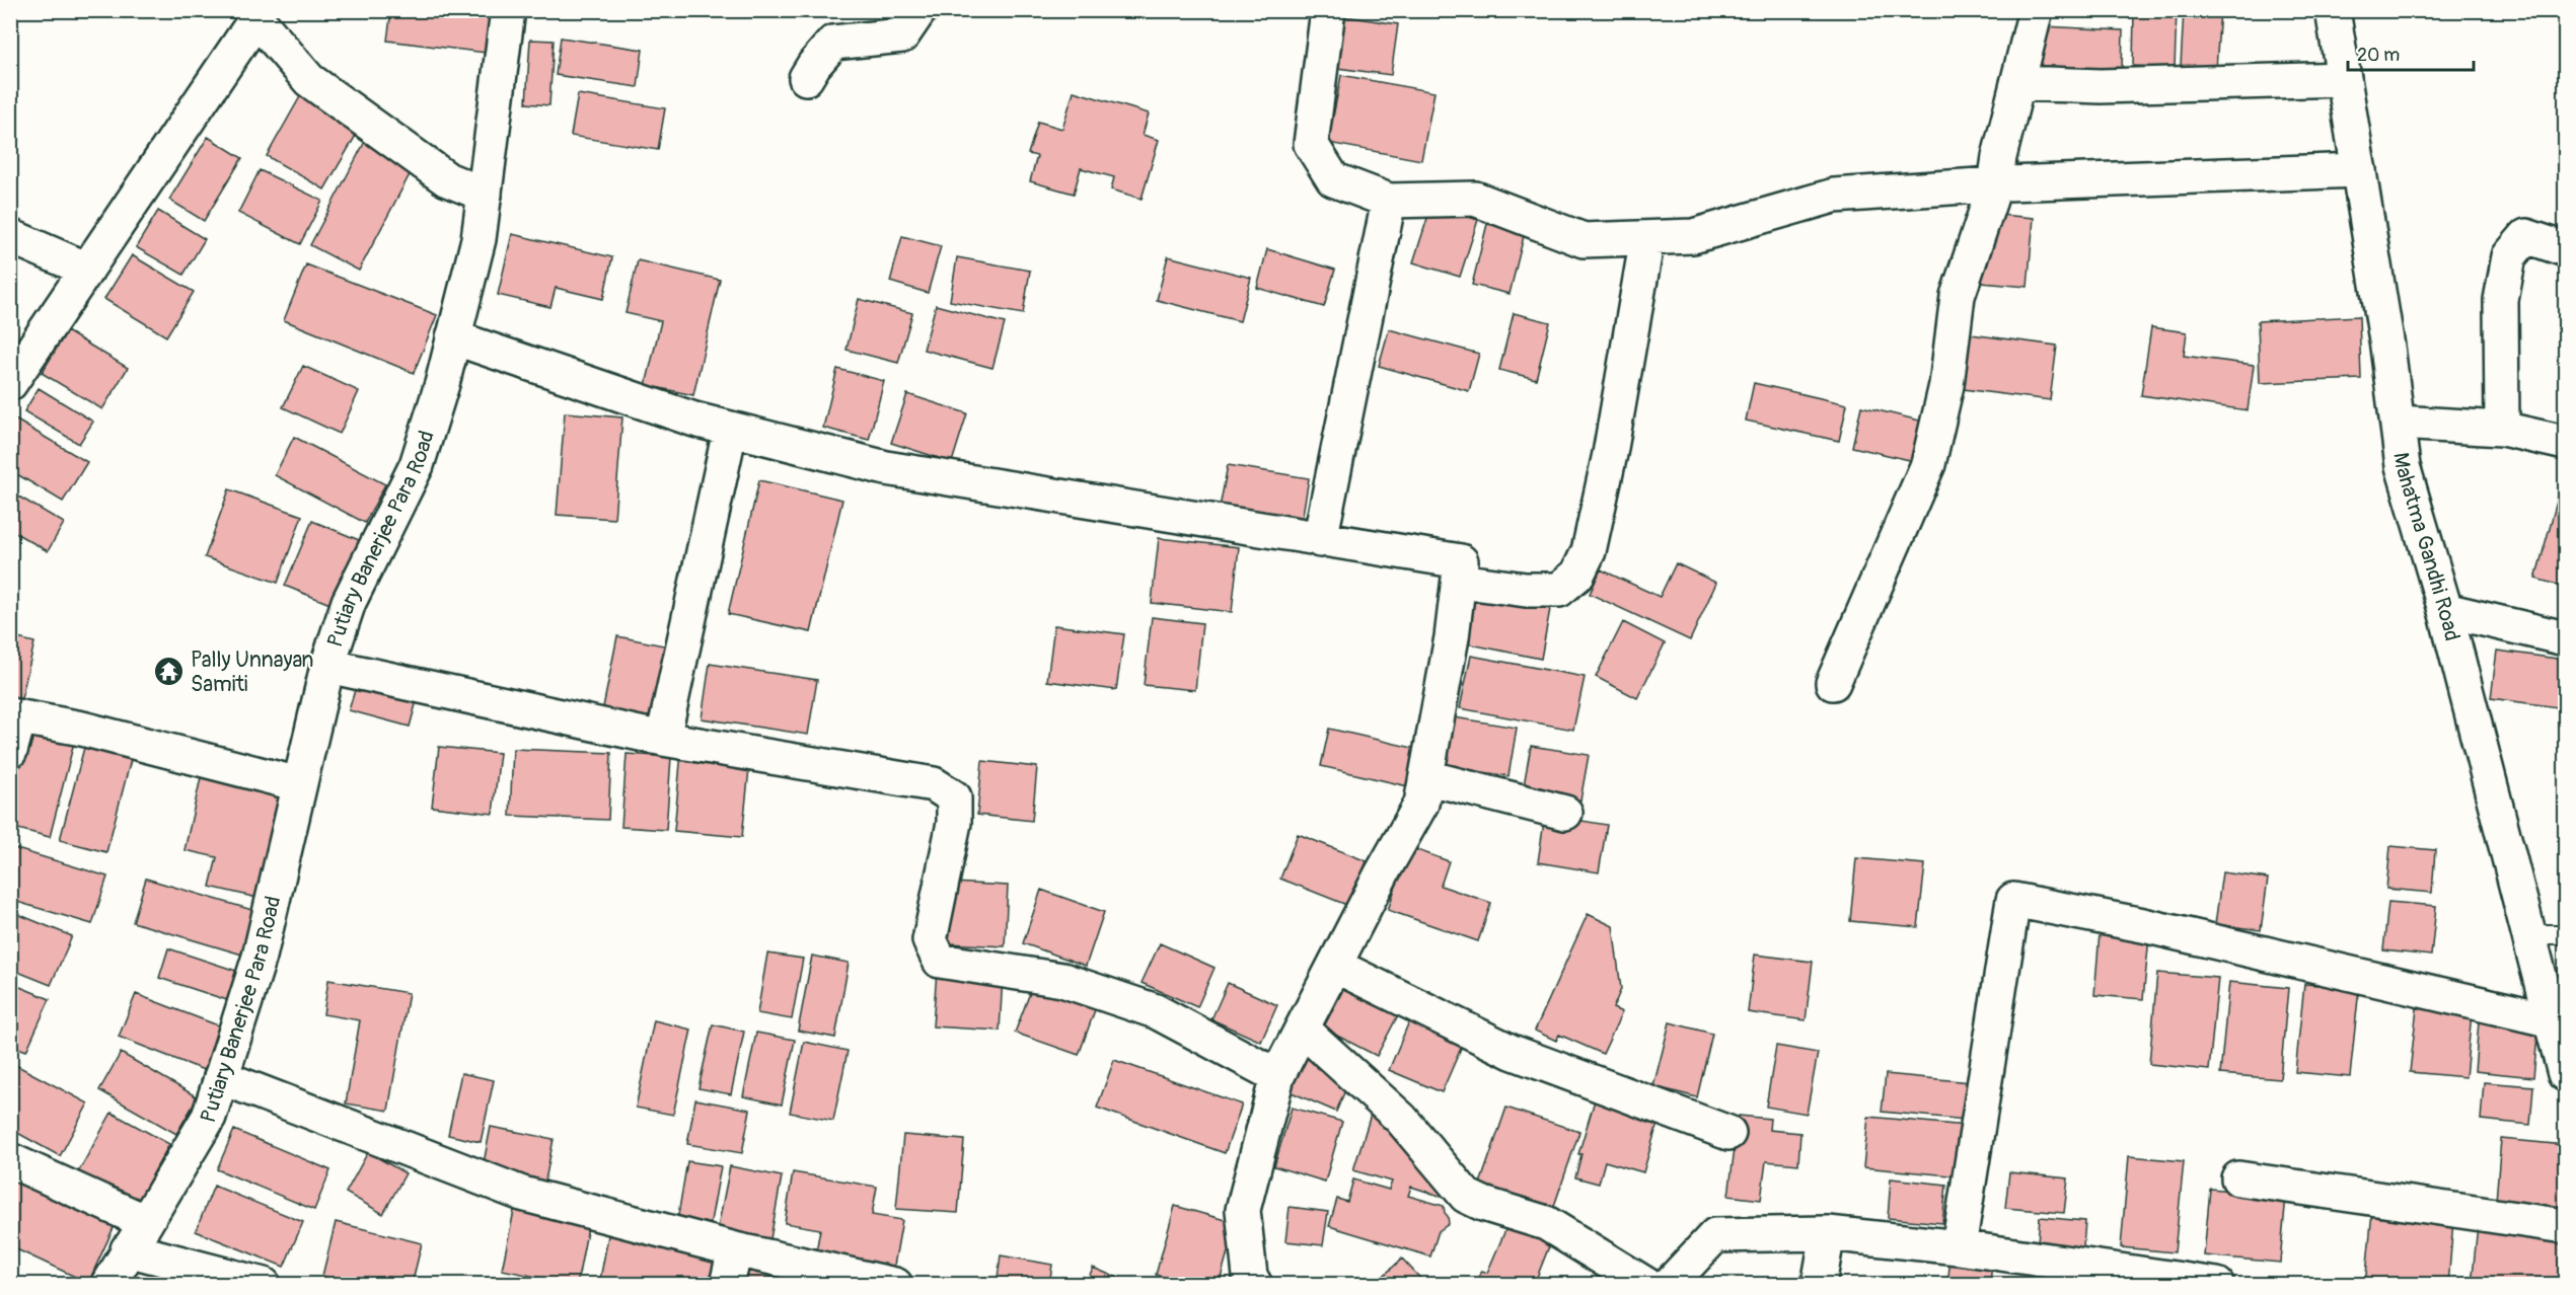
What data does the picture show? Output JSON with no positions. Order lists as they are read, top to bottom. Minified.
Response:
{"streets":{"street":["Putiary Banerjee Para Road","Mahatma Gandhi Road"]},"places":{"temple":["Pally Unnayan Samiti"]},"scale_bar":"20 m"}
